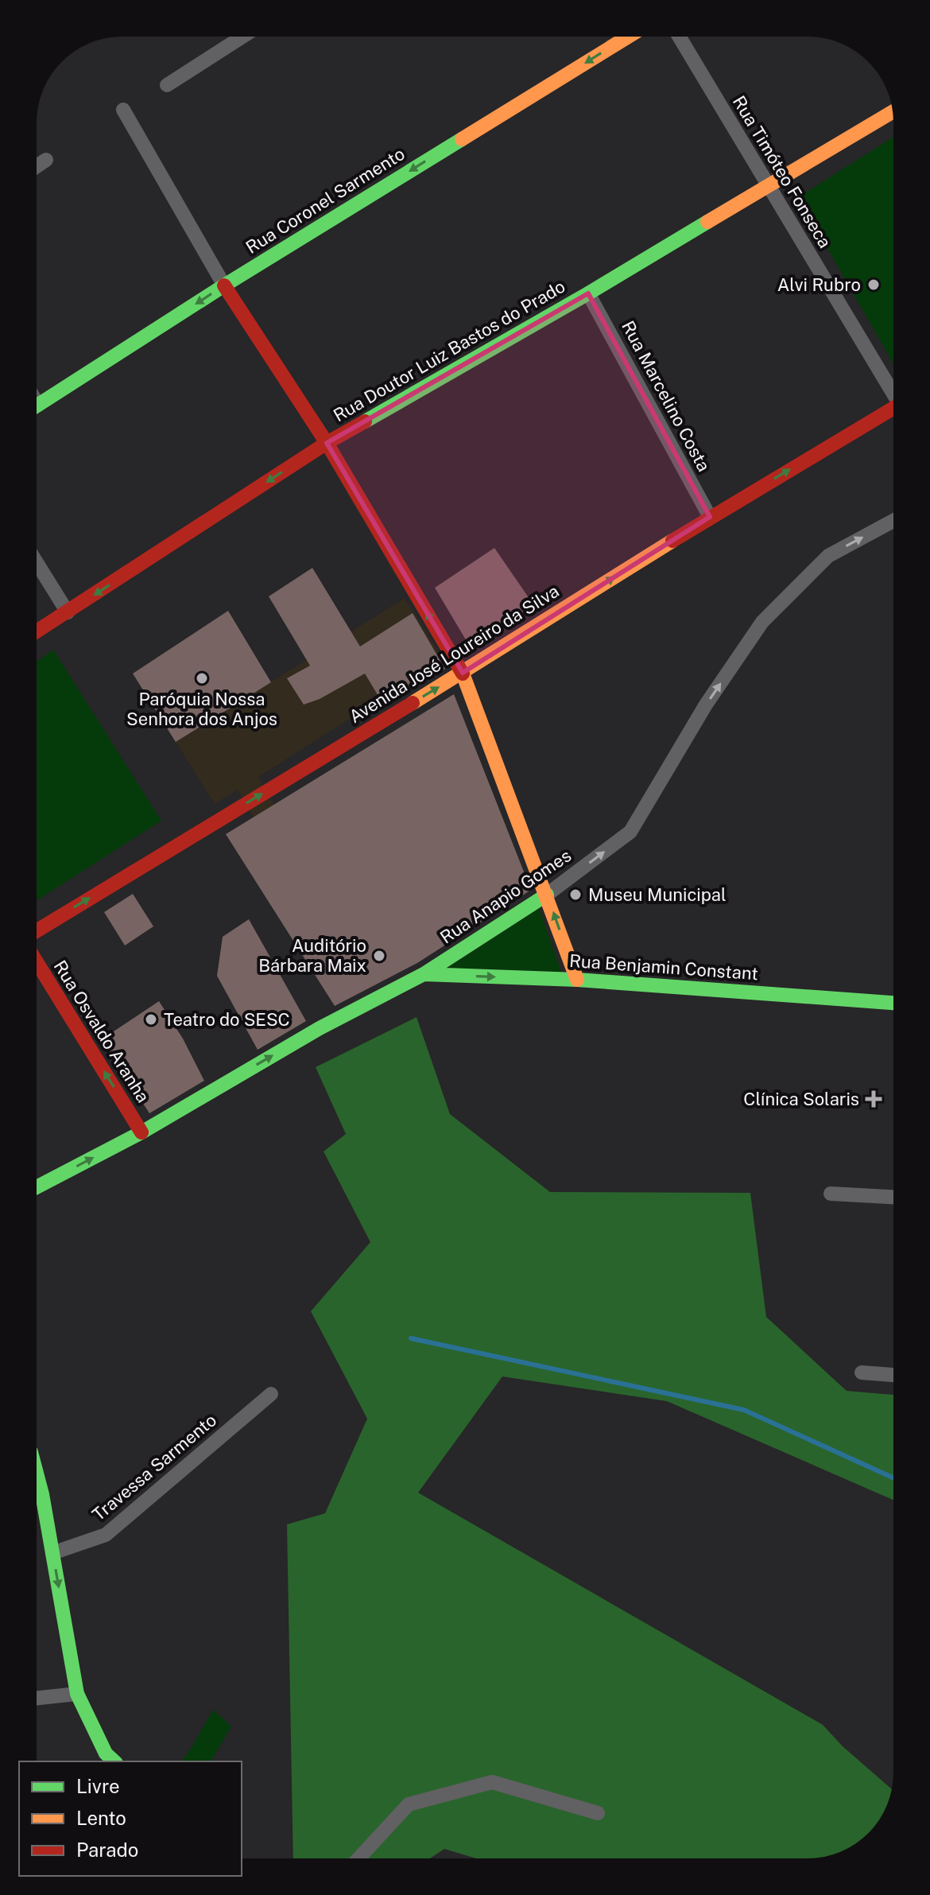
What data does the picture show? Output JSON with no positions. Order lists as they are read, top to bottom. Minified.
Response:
{"streets":{"street":["Rua Timóteo Fonseca","Rua Coronel Sarmento","Rua Doutor Luiz Bastos do Prado","Rua Marcelino Costa","Avenida José Loureiro da Silva","Rua Anapio Gomes","Rua Benjamin Constant","Rua Osvaldo Aranha","Travessa Sarmento"]},"crossings":[["Rua Timóteo Fonseca","Rua Doutor Luiz Bastos do Prado"],["Rua Doutor Luiz Bastos do Prado","Rua Marcelino Costa"],["Rua Marcelino Costa","Avenida José Loureiro da Silva"],["Rua Anapio Gomes","Rua Benjamin Constant"],["Rua Anapio Gomes","Rua Osvaldo Aranha"]],"one_way":["Rua Coronel Sarmento","Avenida José Loureiro da Silva","Rua Anapio Gomes","Rua Osvaldo Aranha"],"places":{"other":["Alvi Rubro","Paróquia Nossa Senhora dos Anjos","Museu Municipal","Auditório Bárbara Maix","Teatro do SESC"],"health":["Clínica Solaris"]},"legend":["Livre","Lento","Parado"]}
